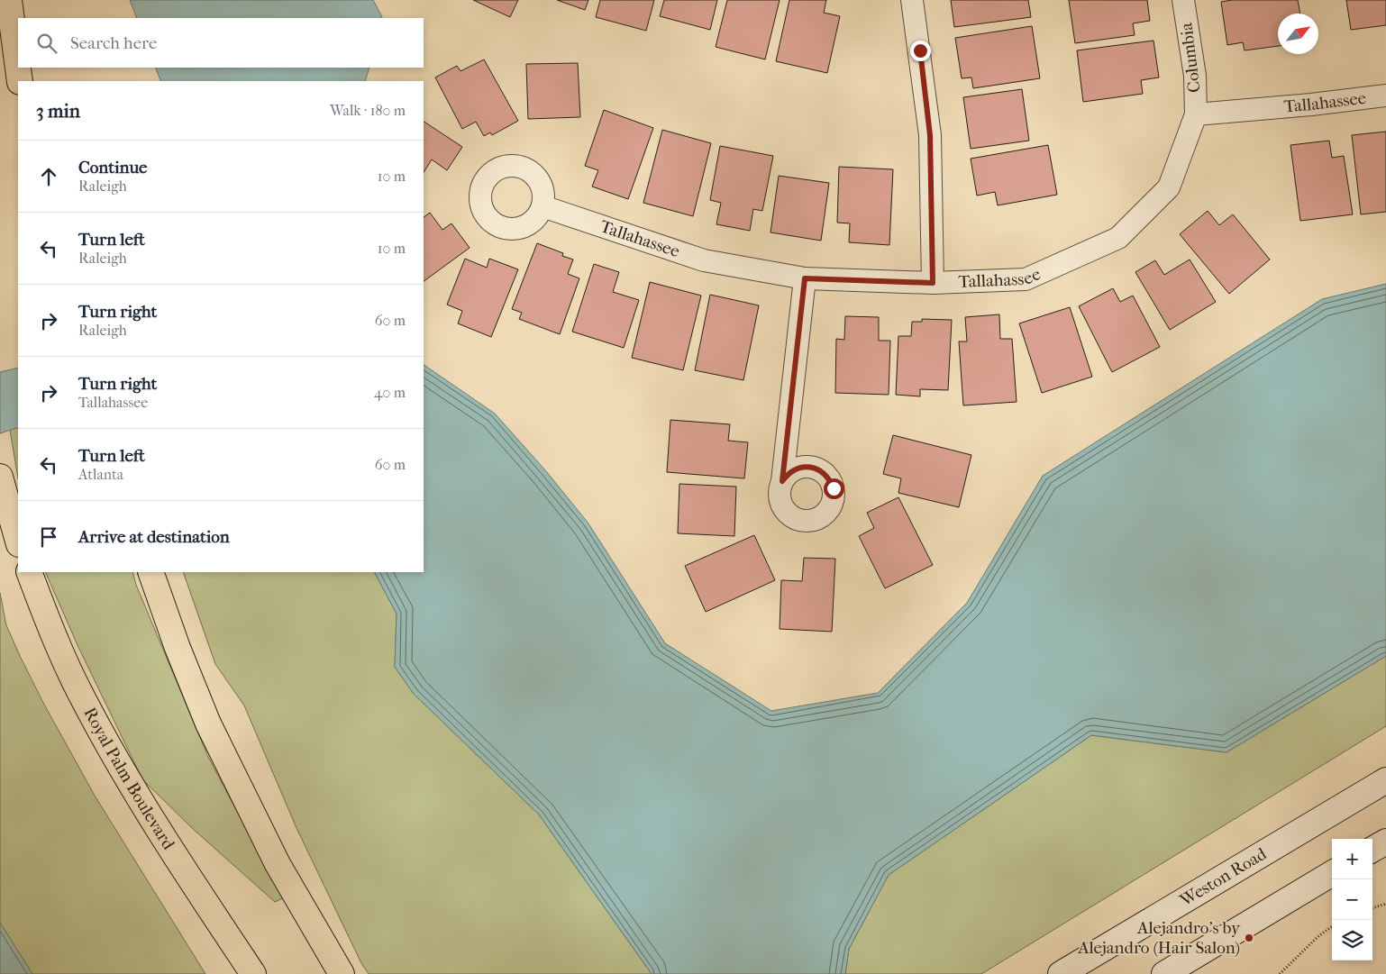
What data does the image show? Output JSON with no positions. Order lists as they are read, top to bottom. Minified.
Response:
{"streets":{"main road":["Royal Palm Boulevard","Weston Road"],"street":["Columbia","Tallahassee"]},"crossings":[["Columbia","Tallahassee"]],"places":["Alejandro’s by Alejandro (Hair Salon)"],"north":"top right","page":{"search":"Search here","heading":["3 min","Walk · 180 m"],"list":[["Continue","Raleigh","10 m"],["Turn left","Raleigh","10 m"],["Turn right","Raleigh","60 m"],["Turn right","Tallahassee","40 m"],["Turn left","Atlanta","60 m"],"Arrive at destination"],"map_buttons":["+","−"]}}
